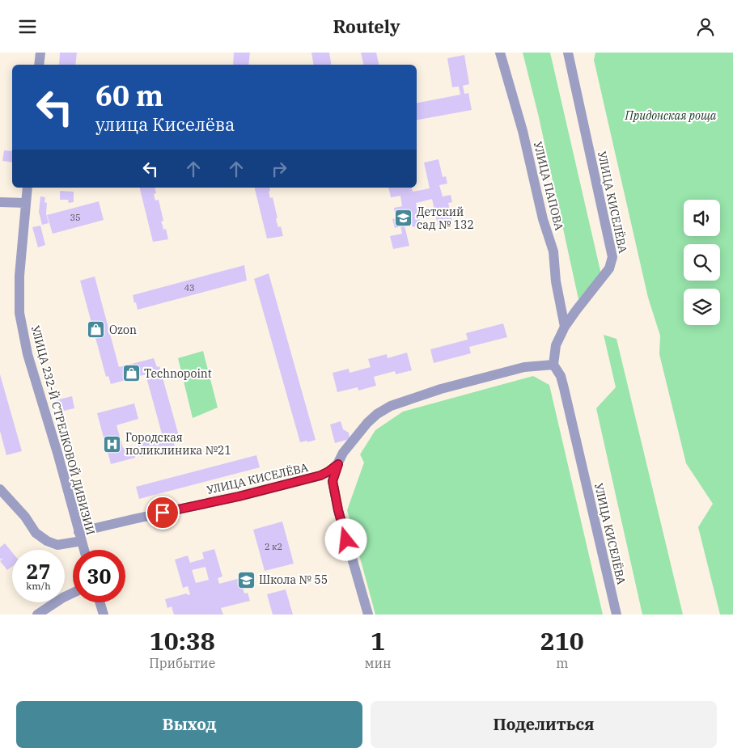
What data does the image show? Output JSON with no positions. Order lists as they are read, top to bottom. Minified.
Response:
{"streets":{"street":["УЛИЦА ПАПОВА","УЛИЦА КИСЕЛЁВА","УЛИЦА 232-Й СТРЕЛКОВОЙ ДИВИЗИИ"]},"crossings":[["УЛИЦА ПАПОВА","УЛИЦА КИСЕЛЁВА"],["УЛИЦА КИСЕЛЁВА","УЛИЦА 232-Й СТРЕЛКОВОЙ ДИВИЗИИ"]],"parks":["Придонская роща"],"places":{"school or university":["Детский сад № 132","Школа № 55"],"shop":["Ozon","Technopoint"],"hospital":["Городская поликлиника №21"]},"house_numbers":["35","43","2 к2"],"page":{"header":"Routely","turn":["60 m","улица Киселёва"],"speed":"27 km/h","limit":"30","eta":["10:38","Прибытие","1","мин","210","m"],"buttons":["Выход","Поделиться"]}}
